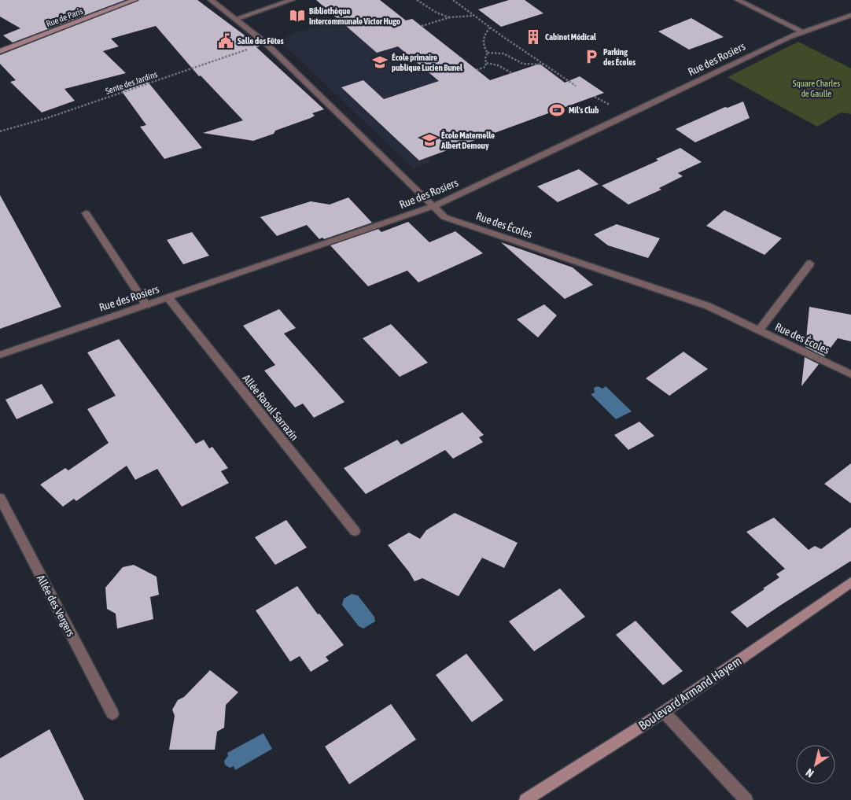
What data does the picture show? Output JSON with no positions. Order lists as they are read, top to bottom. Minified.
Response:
{"streets":{"main road":["Rue de Paris","Boulevard Armand Hayem"],"street":["Rue des Rosiers","Rue des Écoles","Allée Raoul Sarrazin","Allée des Vergers"],"path":["Sente des Jardins"]},"crossings":[["Rue des Rosiers","Rue des Écoles"],["Rue des Rosiers","Allée Raoul Sarrazin"],["Sente des Jardins","Rue des Écoles"]],"parks":["Square Charles de Gaulle"],"places":{"library":["Bibliothèque Intercommunale Victor Hugo"],"building":["Cabinet Médical"],"public building":["Salle des Fêtes"],"parking":["Parking des Écoles"],"school or university":["École primaire publique Lucien Bunel","École Maternelle Albert Demouy"],"sports":["Mil's Club"]},"north":"bottom left"}
